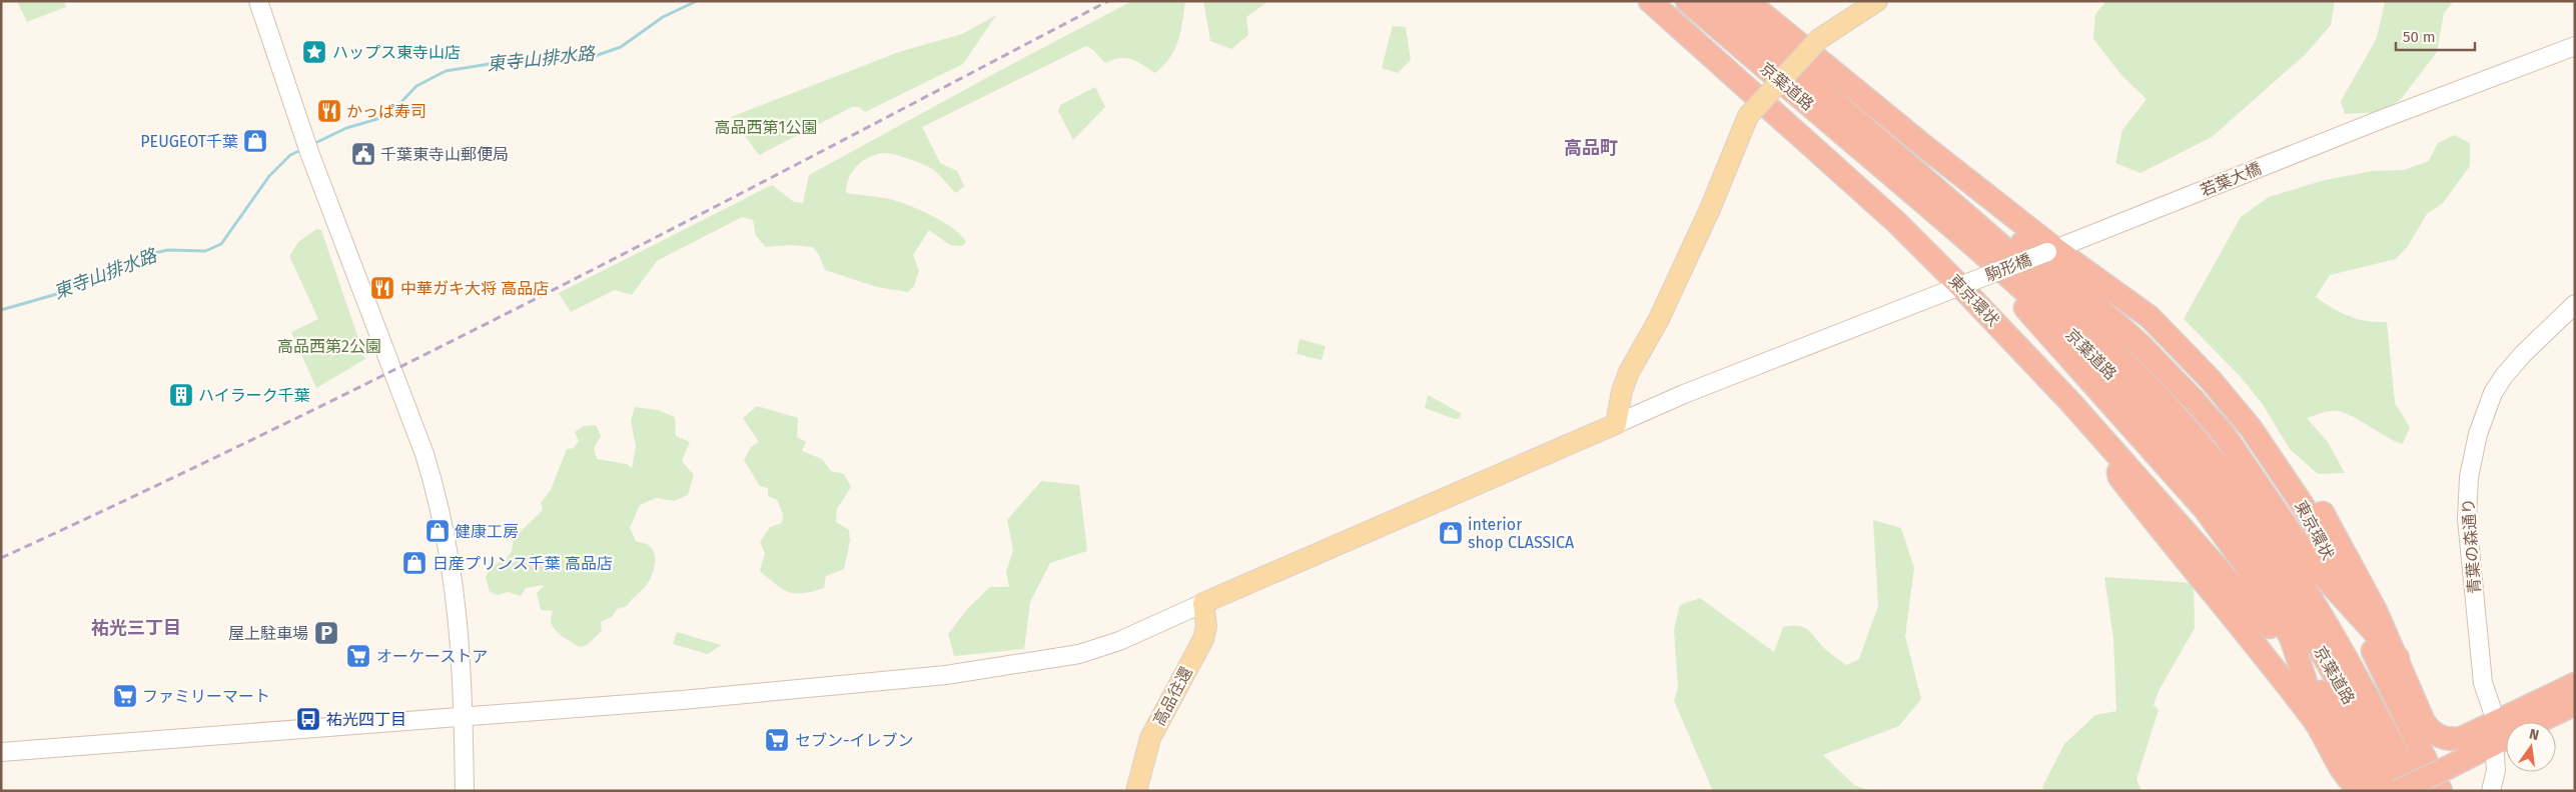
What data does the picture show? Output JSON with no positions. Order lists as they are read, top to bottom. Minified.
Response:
{"streets":{"highway":["京葉道路","東京環状"],"main road":["高品往還"],"street":["若葉大橋","駒形橋","青葉の森通り"]},"crossings":[["若葉大橋","駒形橋"],["若葉大橋","東京環状"],["駒形橋","東京環状"]],"districts":["高品町","祐光三丁目"],"water":["東寺山排水路"],"parks":["高品西第1公園","高品西第2公園"],"places":{"place":["ハップス東寺山店"],"restaurant":["かっぱ寿司","中華ガキ大将 高品店"],"shop":["PEUGEOT千葉","健康工房","interior shop CLASSICA","日産プリンス千葉 高品店"],"public building":["千葉東寺山郵便局"],"building":["ハイラーク千葉"],"parking":["屋上駐車場"],"supermarket":["オーケーストア","ファミリーマート","セブン-イレブン"],"bus stop":["祐光四丁目"]},"scale_bar":"50 m","north":"top"}
